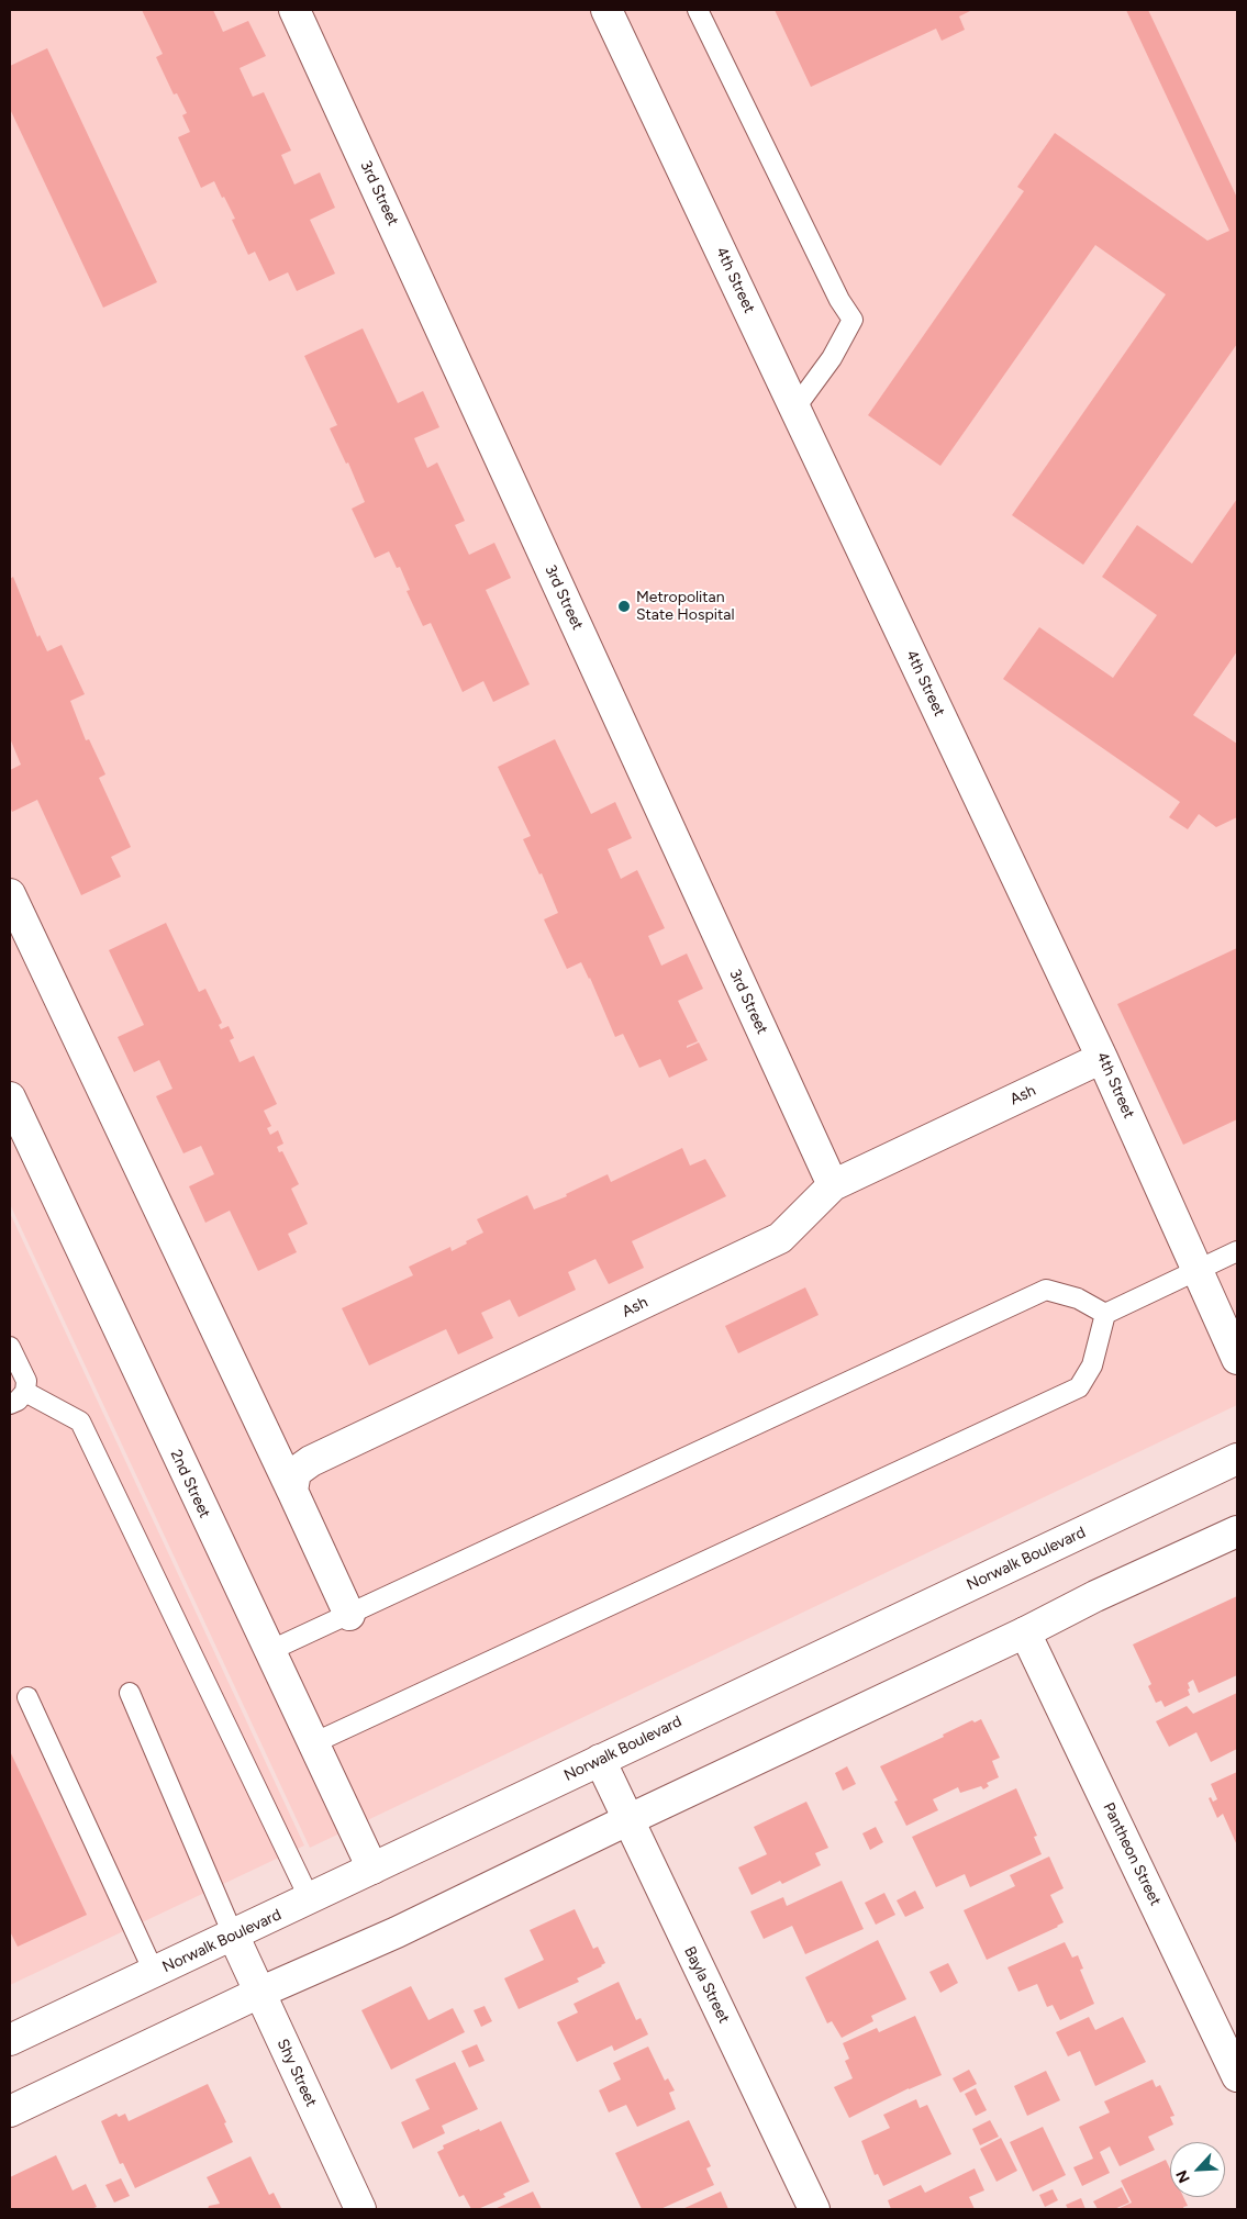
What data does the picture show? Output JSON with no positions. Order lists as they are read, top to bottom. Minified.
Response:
{"streets":{"street":["3rd Street","4th Street","Ash","2nd Street","Norwalk Boulevard","Pantheon Street","Bayla Street","Shy Street"]},"crossings":[["3rd Street","Ash"],["4th Street","Ash"],["2nd Street","Norwalk Boulevard"],["Norwalk Boulevard","Bayla Street"],["Norwalk Boulevard","Shy Street"]],"places":["Metropolitan State Hospital"],"north":"bottom left"}
